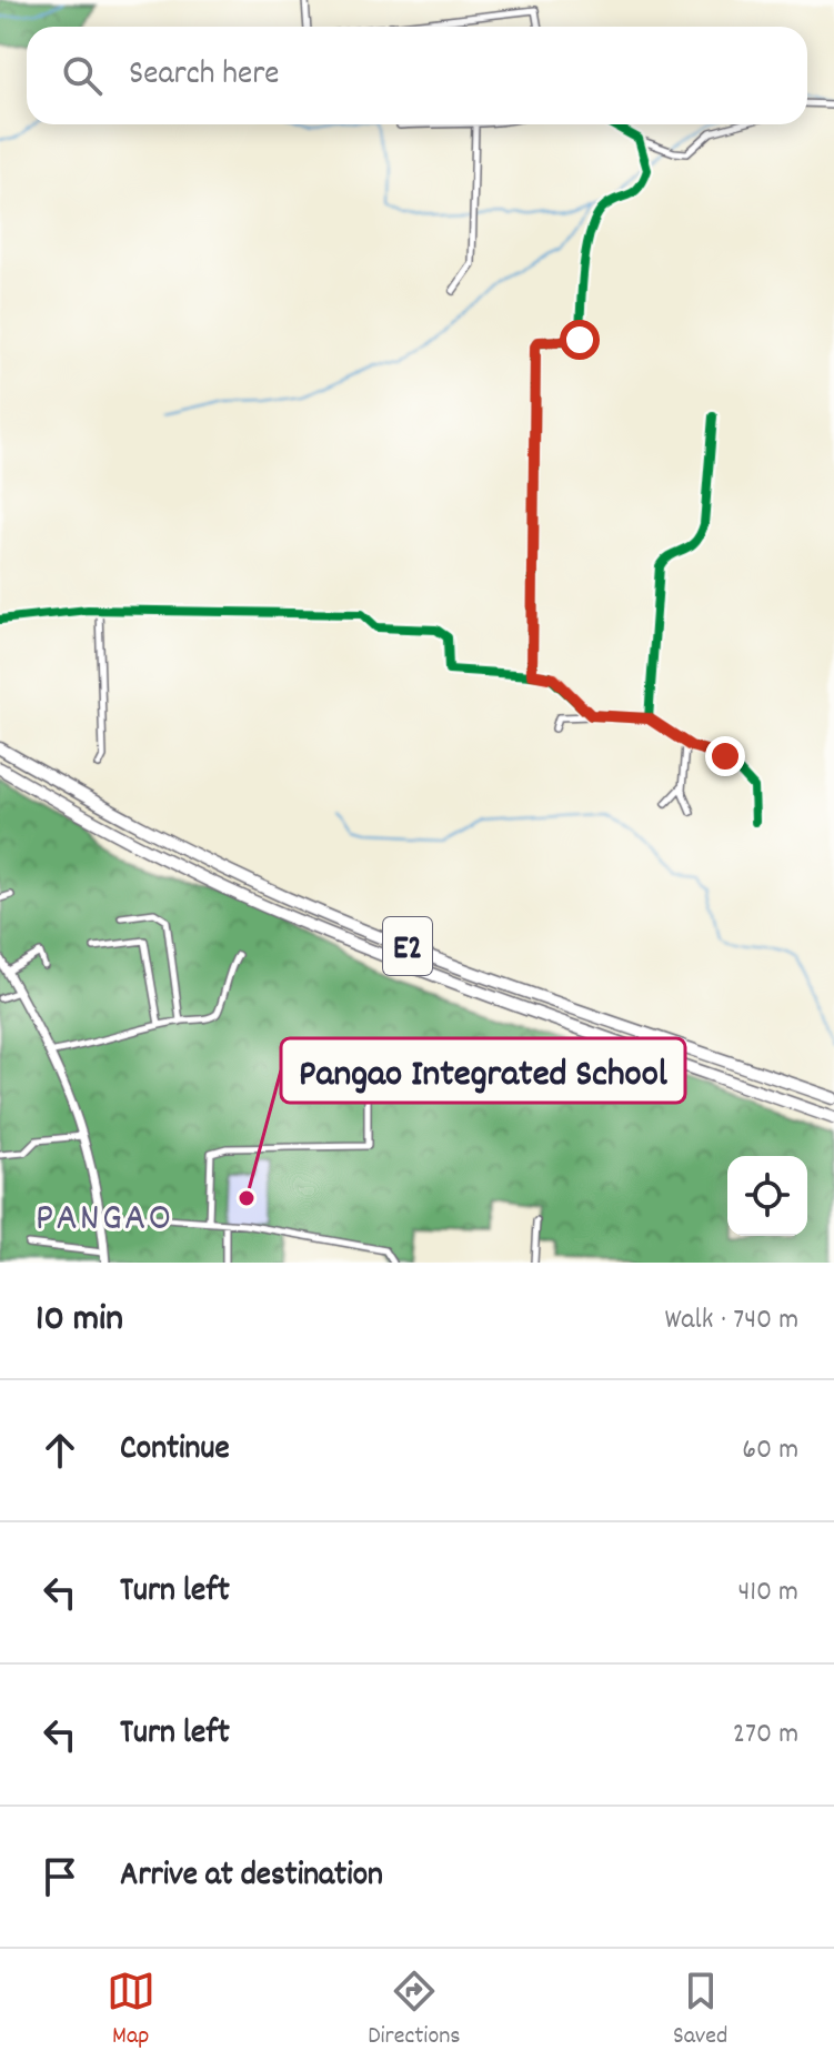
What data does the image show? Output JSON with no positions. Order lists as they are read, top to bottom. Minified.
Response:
{"streets":{"highway":["E2"]},"districts":["PANGAO"],"places":["Pangao Integrated School"],"page":{"search":"Search here","heading":["10 min","Walk · 740 m"],"list":[["Continue","60 m"],["Turn left","410 m"],["Turn left","270 m"],"Arrive at destination"],"nav":["Map","Directions","Saved"]}}
